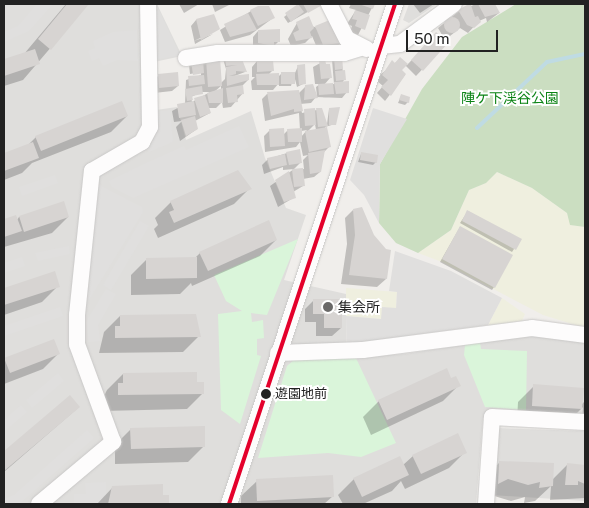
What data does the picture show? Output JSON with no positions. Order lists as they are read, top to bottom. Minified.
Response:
{"parks":["陣ケ下渓谷公園"],"places":["集会所","遊園地前"],"scale_bar":"50 m"}
